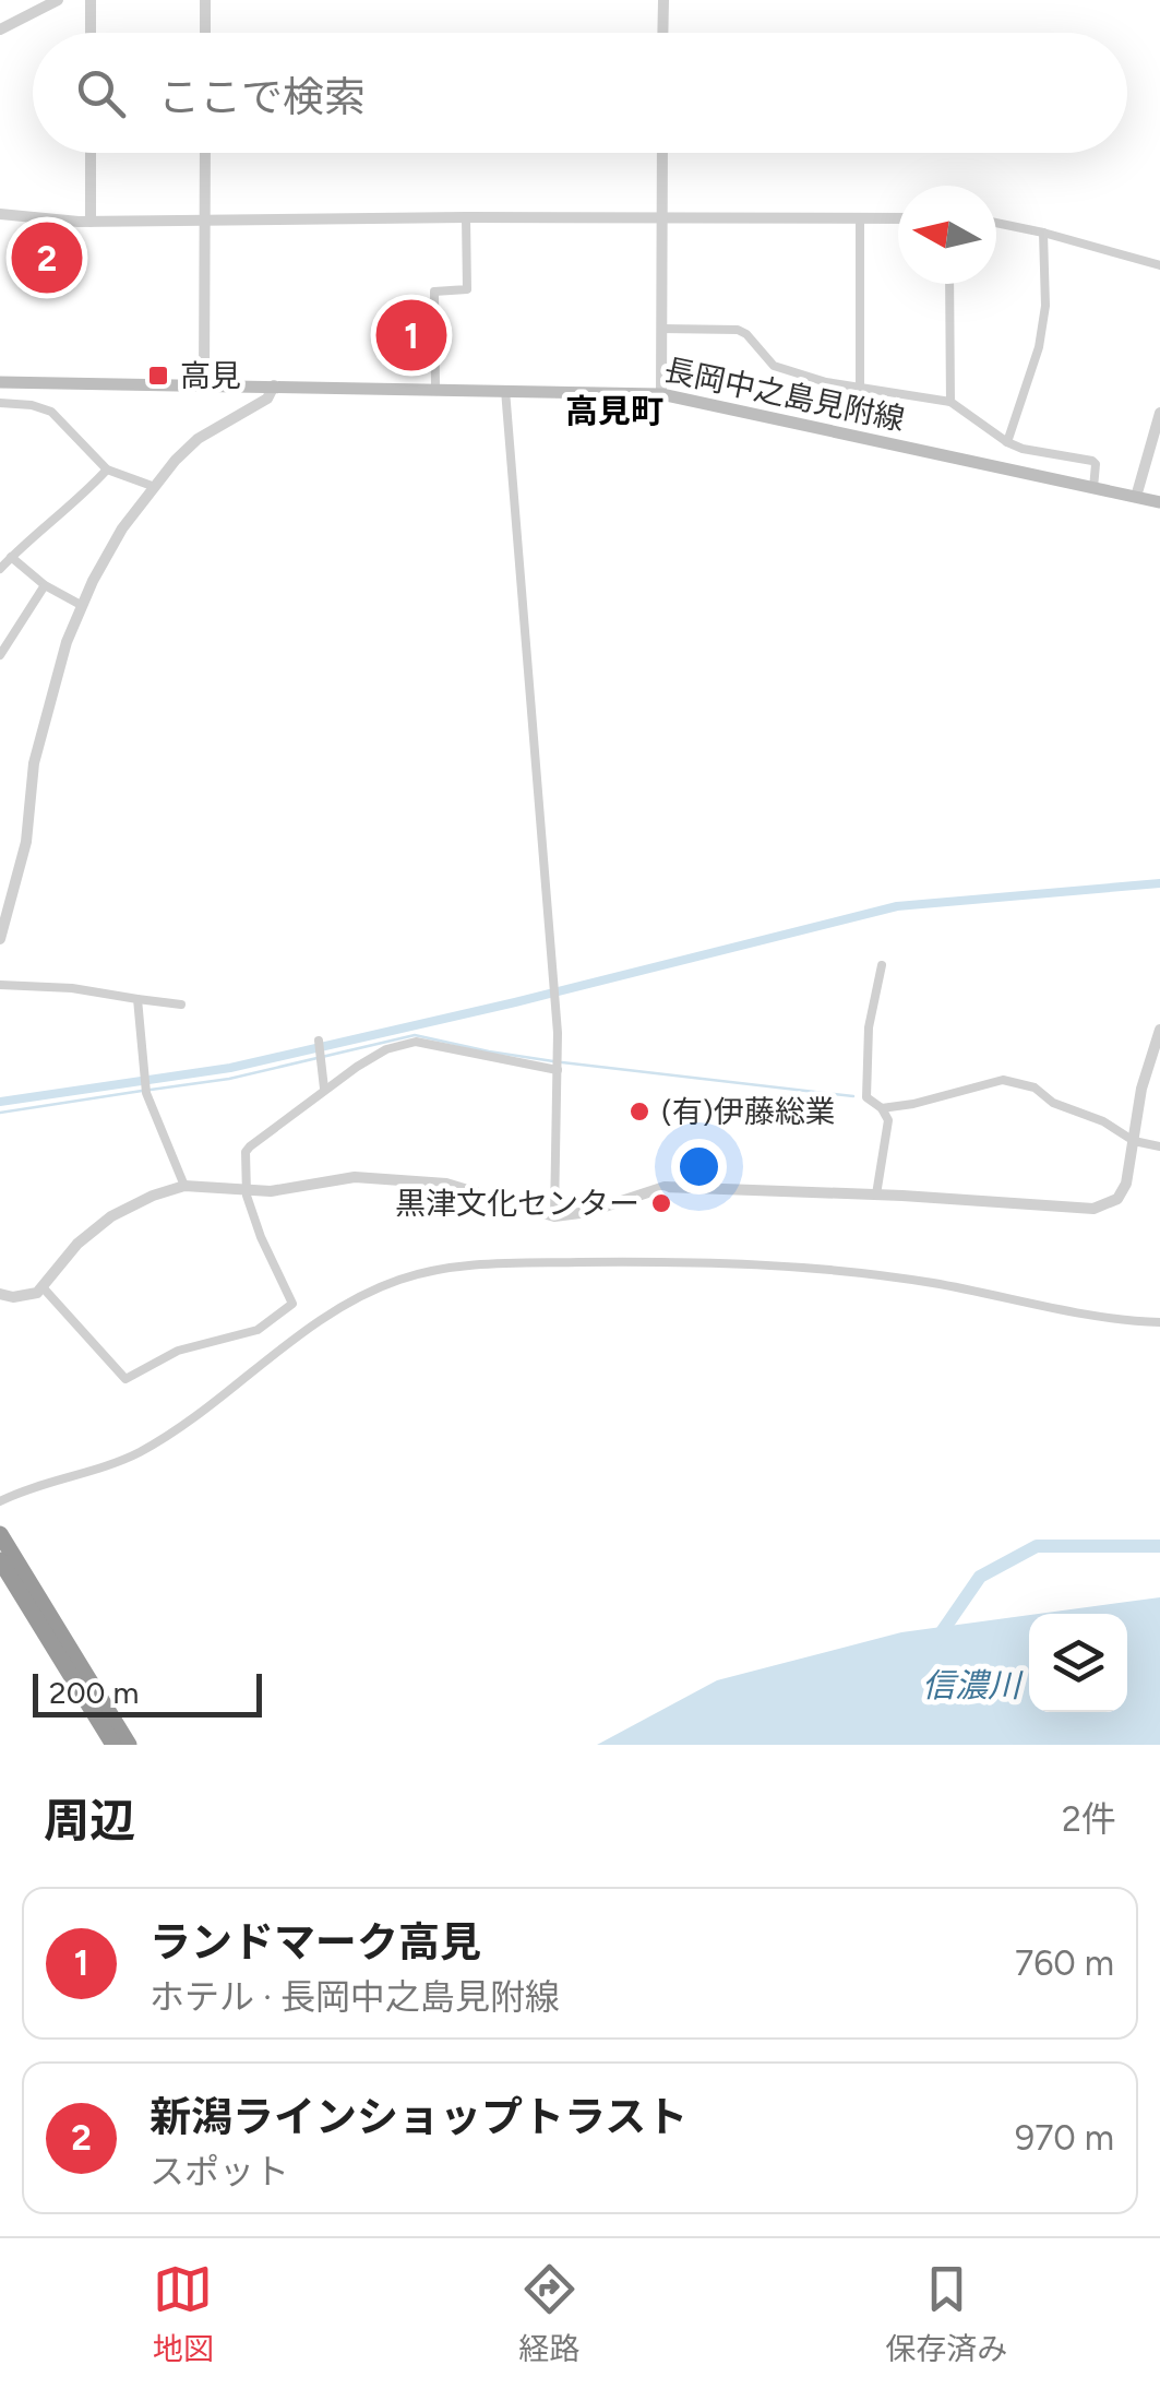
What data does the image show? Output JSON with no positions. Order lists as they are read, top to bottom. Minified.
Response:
{"streets":{"main road":["長岡中之島見附線"]},"districts":["高見町"],"water":["信濃川"],"places":{"transit":["高見"],"other":["(有)伊藤総業","黒津文化センター"]},"scale_bar":"200 m","north":"left","page":{"search":"ここで検索","pins":["2","1"],"scale":"200 m","heading":["周辺","2件"],"list":[{"mark":"1","name":"ランドマーク高見","note":"ホテル · 長岡中之島見附線","value":"760 m"},{"mark":"2","name":"新潟ラインショップトラスト","note":"スポット","value":"970 m"}],"nav":["地図","経路","保存済み"]}}
